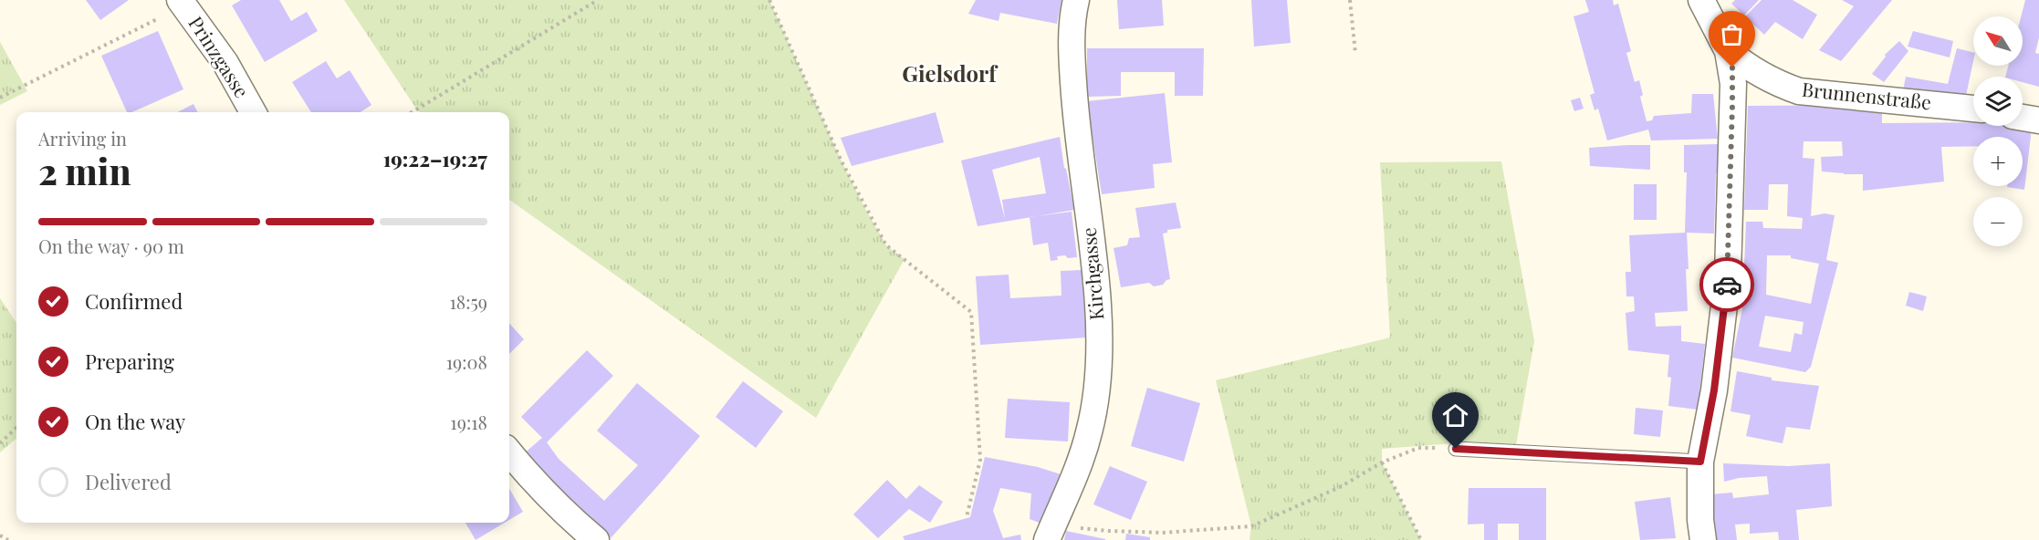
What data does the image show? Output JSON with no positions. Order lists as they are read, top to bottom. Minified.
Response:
{"streets":{"street":["Prinzgasse","Brunnenstraße","Kirchgasse"]},"districts":["Gielsdorf"],"north":"top left","page":{"map_buttons":["+","−"],"heading":["2 min","Arriving in","19:22–19:27"],"bar":"On the way · 90 m","list":[["Confirmed","18:59"],["Preparing","19:08"],["On the way","19:18"],"Delivered"]}}
